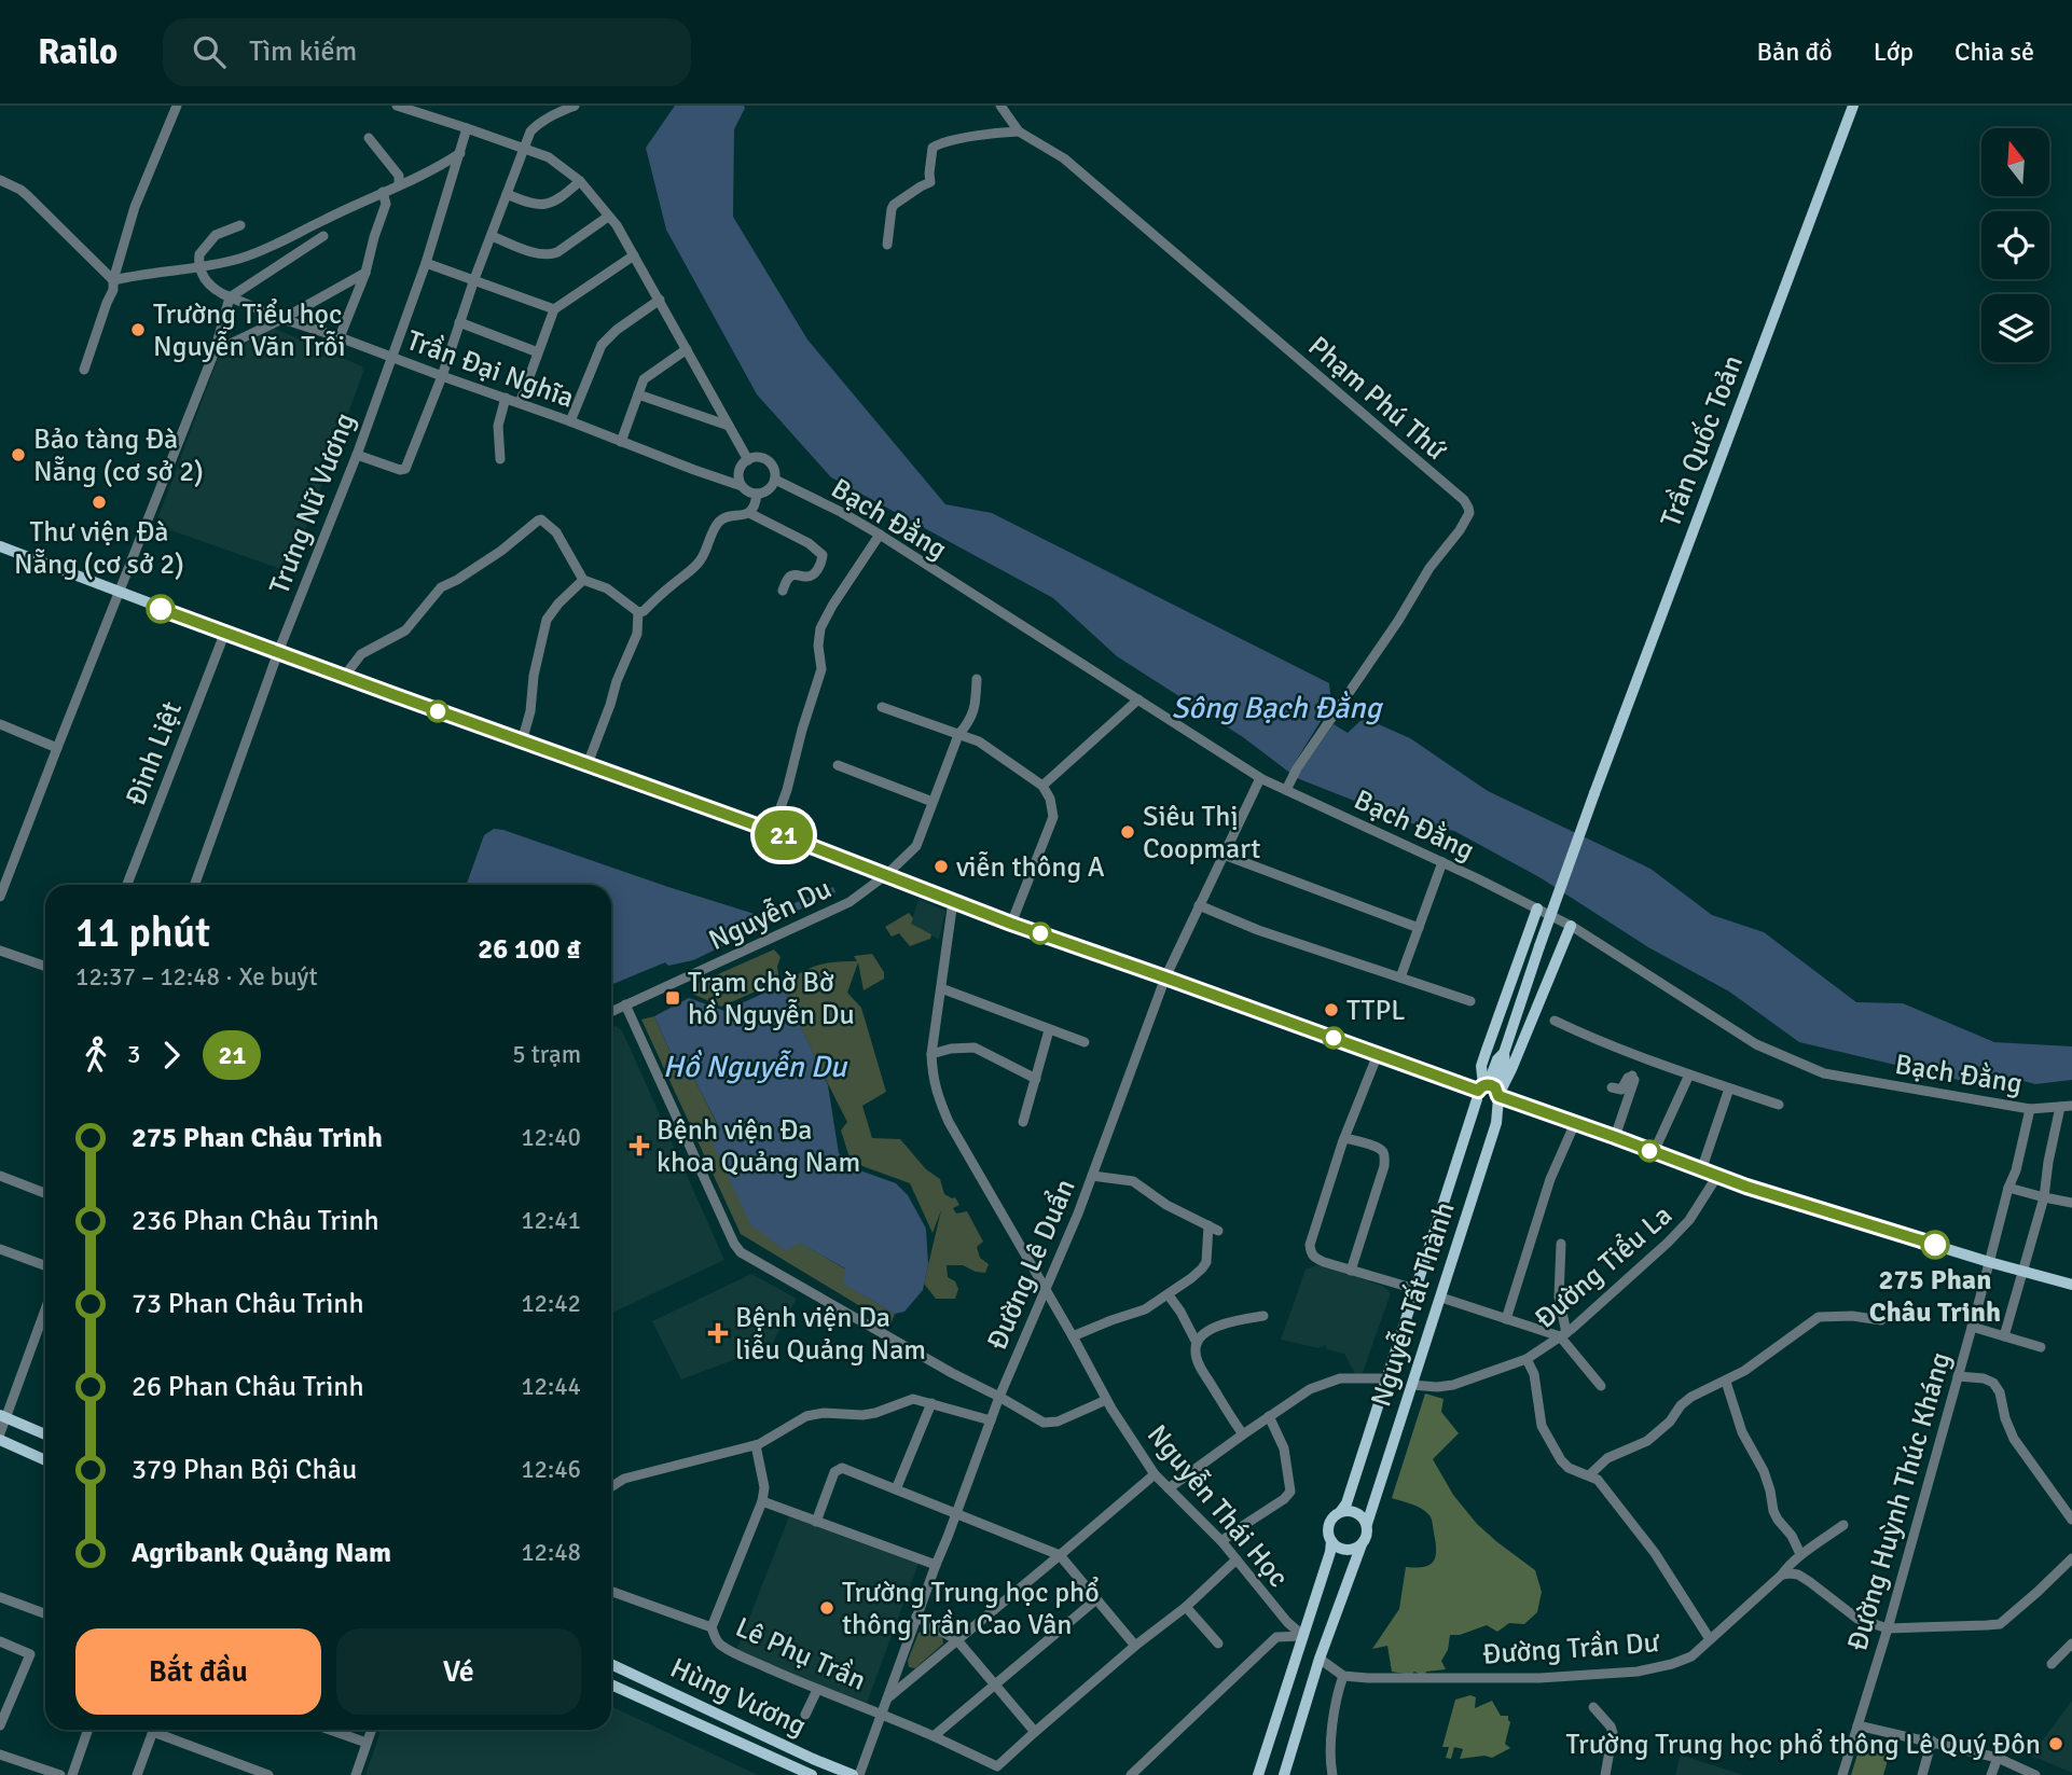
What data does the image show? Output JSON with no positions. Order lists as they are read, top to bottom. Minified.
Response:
{"streets":{"main road":["Trần Quốc Toản","Nguyễn Tất Thành","Hùng Vương"],"street":["Trần Đại Nghĩa","Phạm Phú Thứ","Trưng Nữ Vương","Bạch Đằng","Đinh Liệt","Nguyễn Du","Đường Lê Duẩn","Đường Tiểu La","Đường Huỳnh Thúc Kháng","Nguyễn Thái Học","Đường Trần Dư","Lê Phụ Trần"]},"crossings":[["Trần Đại Nghĩa","Trưng Nữ Vương"],["Trần Đại Nghĩa","Bạch Đằng"],["Phạm Phú Thứ","Bạch Đằng"],["Trần Quốc Toản","Nguyễn Tất Thành"],["Bạch Đằng","Đường Lê Duẩn"],["Bạch Đằng","Đường Huỳnh Thúc Kháng"],["Đường Lê Duẩn","Nguyễn Thái Học"],["Đường Lê Duẩn","Lê Phụ Trần"],["Đường Tiểu La","Nguyễn Tất Thành"]],"water":["Sông Bạch Đằng","Hồ Nguyễn Du"],"places":{"other":["Trường Tiểu học Nguyễn Văn Trỗi","Bảo tàng Đà Nẵng (cơ sở 2)","Thư viện Đà Nẵng (cơ sở 2)","Siêu Thị Coopmart","viễn thông A","TTPL","275 Phan Châu Trinh","Trường Trung học phổ thông Trần Cao Vân","Trường Trung học phổ thông Lê Quý Đôn"],"transit":["Trạm chờ Bờ hồ Nguyễn Du"],"health":["Bệnh viện Đa khoa Quảng Nam","Bệnh viện Da liễu Quảng Nam"]},"lines":["bus line 21"],"north":"top","page":{"header":"Railo","search":"Tìm kiếm","nav":["Bản đồ","Lớp","Chia sẻ"],"on_map":"21","heading":["11 phút","12:37 – 12:48 · Xe buýt","26 100 ₫"],"legs":["3","21","5 trạm"],"list":[{"name":"275 Phan Châu Trinh","value":"12:40"},{"name":"236 Phan Châu Trinh","value":"12:41"},{"name":"73 Phan Châu Trinh","value":"12:42"},{"name":"26 Phan Châu Trinh","value":"12:44"},{"name":"379 Phan Bội Châu","value":"12:46"},{"name":"Agribank Quảng Nam","value":"12:48"}],"buttons":["Bắt đầu","Vé"]}}
